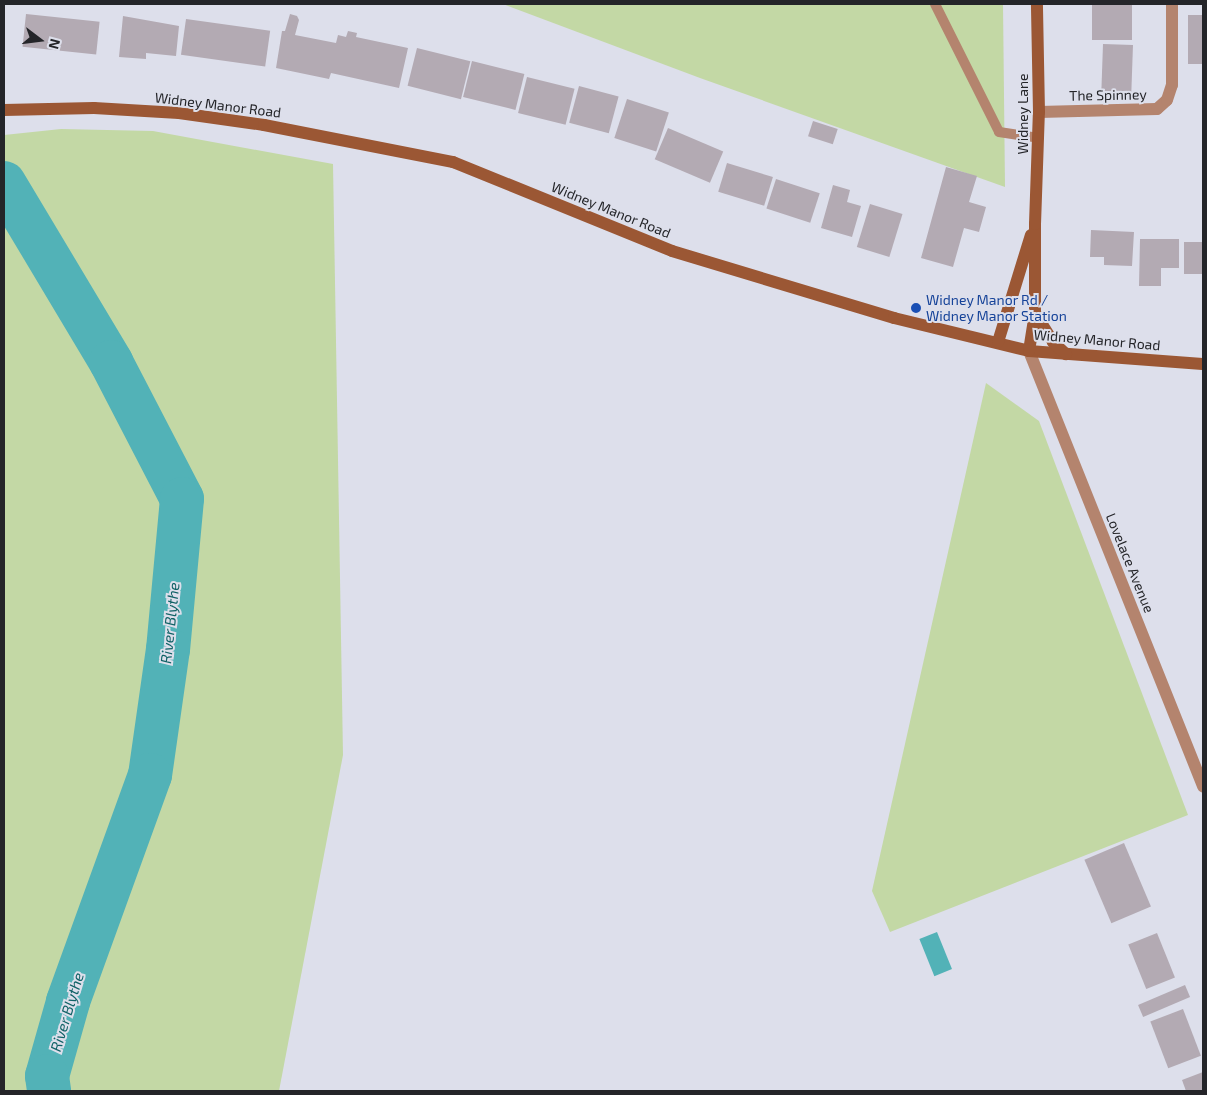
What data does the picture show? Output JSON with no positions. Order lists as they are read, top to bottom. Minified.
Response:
{"streets":{"street":["The Spinney","Widney Manor Road","Widney Lane","Lovelace Avenue"]},"crossings":[["The Spinney","Widney Lane"],["Widney Manor Road","Widney Lane"],["Widney Manor Road","Lovelace Avenue"],["Widney Lane","Lovelace Avenue"]],"water":["River Blythe"],"places":["Widney Manor Rd / Widney Manor Station"],"north":"right"}
